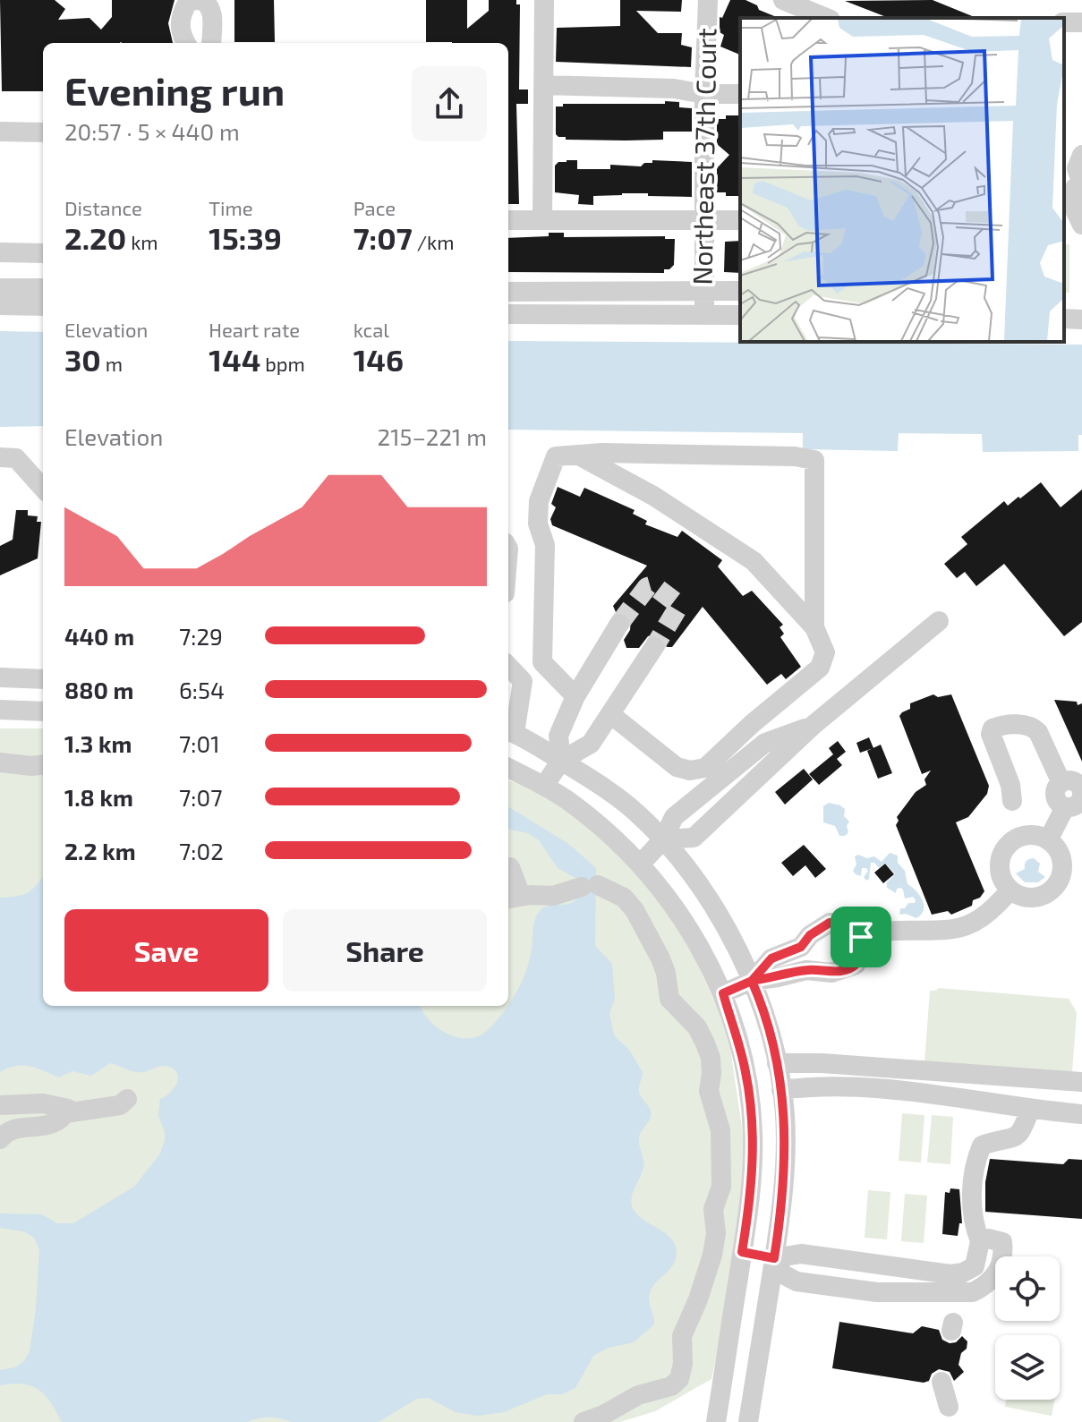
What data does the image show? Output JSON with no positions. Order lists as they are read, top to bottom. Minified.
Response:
{"streets":{"street":["Northeast 37th Court"]},"page":{"heading":["Evening run","20:57 · 5 × 440 m"],"stats":[["Distance","2.20 km"],["Time","15:39"],["Pace","7:07 /km"],["Elevation","30 m"],["Heart rate","144 bpm"],["kcal","146"]],"chart":["Elevation","215–221 m"],"list":[{"name":"440 m","note":"7:29"},{"name":"880 m","note":"6:54"},{"name":"1.3 km","note":"7:01"},{"name":"1.8 km","note":"7:07"},{"name":"2.2 km","note":"7:02"}],"buttons":["Save","Share"]}}
